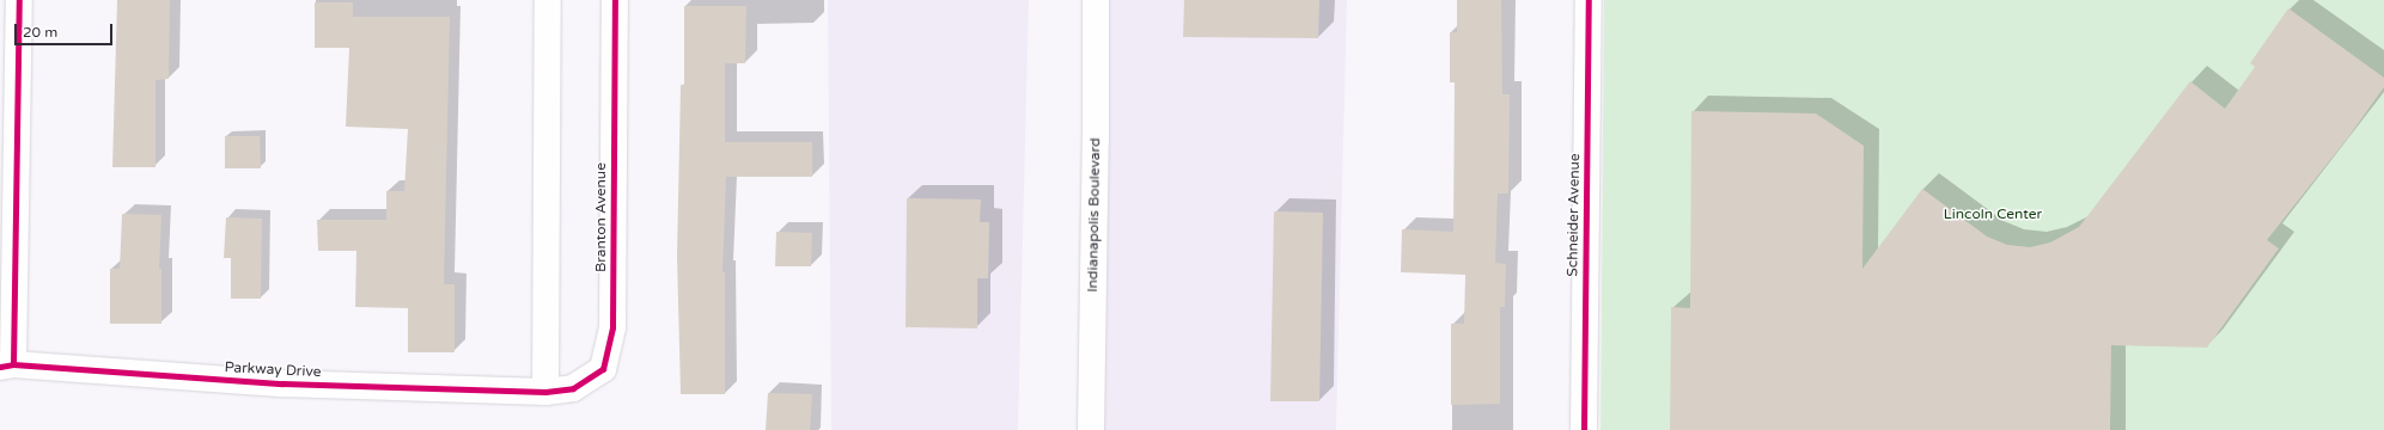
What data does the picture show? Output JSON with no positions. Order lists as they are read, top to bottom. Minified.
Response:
{"streets":{"main road":["Indianapolis Boulevard","Schneider Avenue","Branton Avenue","Parkway Drive"]},"crossings":[["Branton Avenue","Parkway Drive"]],"parks":["Lincoln Center"],"scale_bar":"20 m"}
